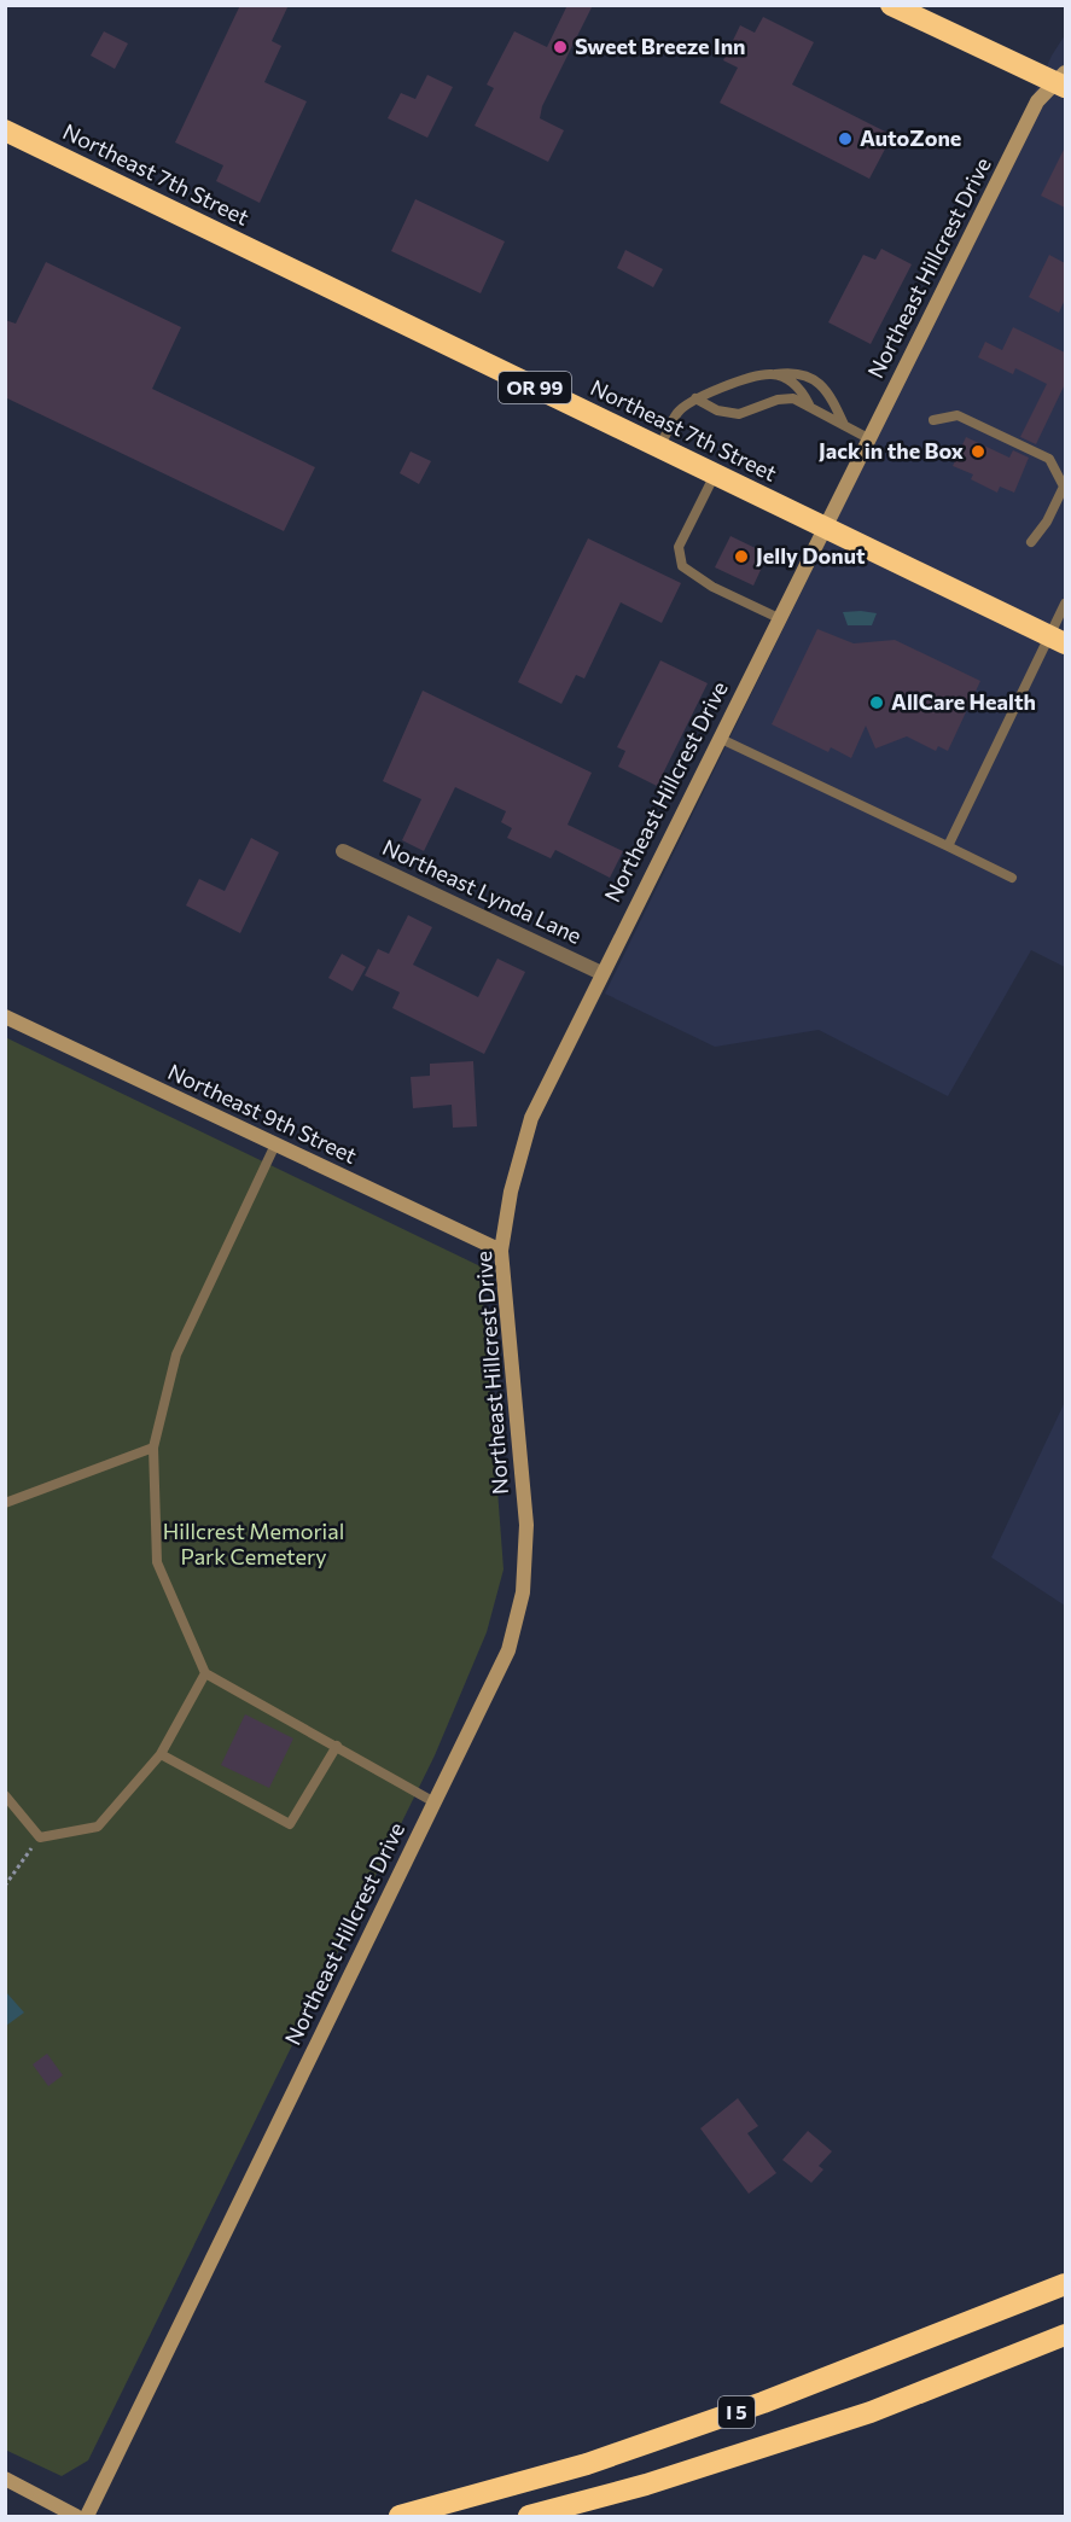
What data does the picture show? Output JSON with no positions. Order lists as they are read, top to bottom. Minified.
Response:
{"streets":{"highway":["Northeast 7th Street","OR 99","I 5"],"street":["Northeast Hillcrest Drive","Northeast Lynda Lane","Northeast 9th Street"]},"crossings":[["Northeast 7th Street","Northeast Hillcrest Drive"],["Northeast Hillcrest Drive","Northeast Lynda Lane"],["Northeast Hillcrest Drive","Northeast 9th Street"]],"parks":["Hillcrest Memorial Park Cemetery"],"places":["Sweet Breeze Inn","AutoZone","Jack in the Box","Jelly Donut","AllCare Health"]}
